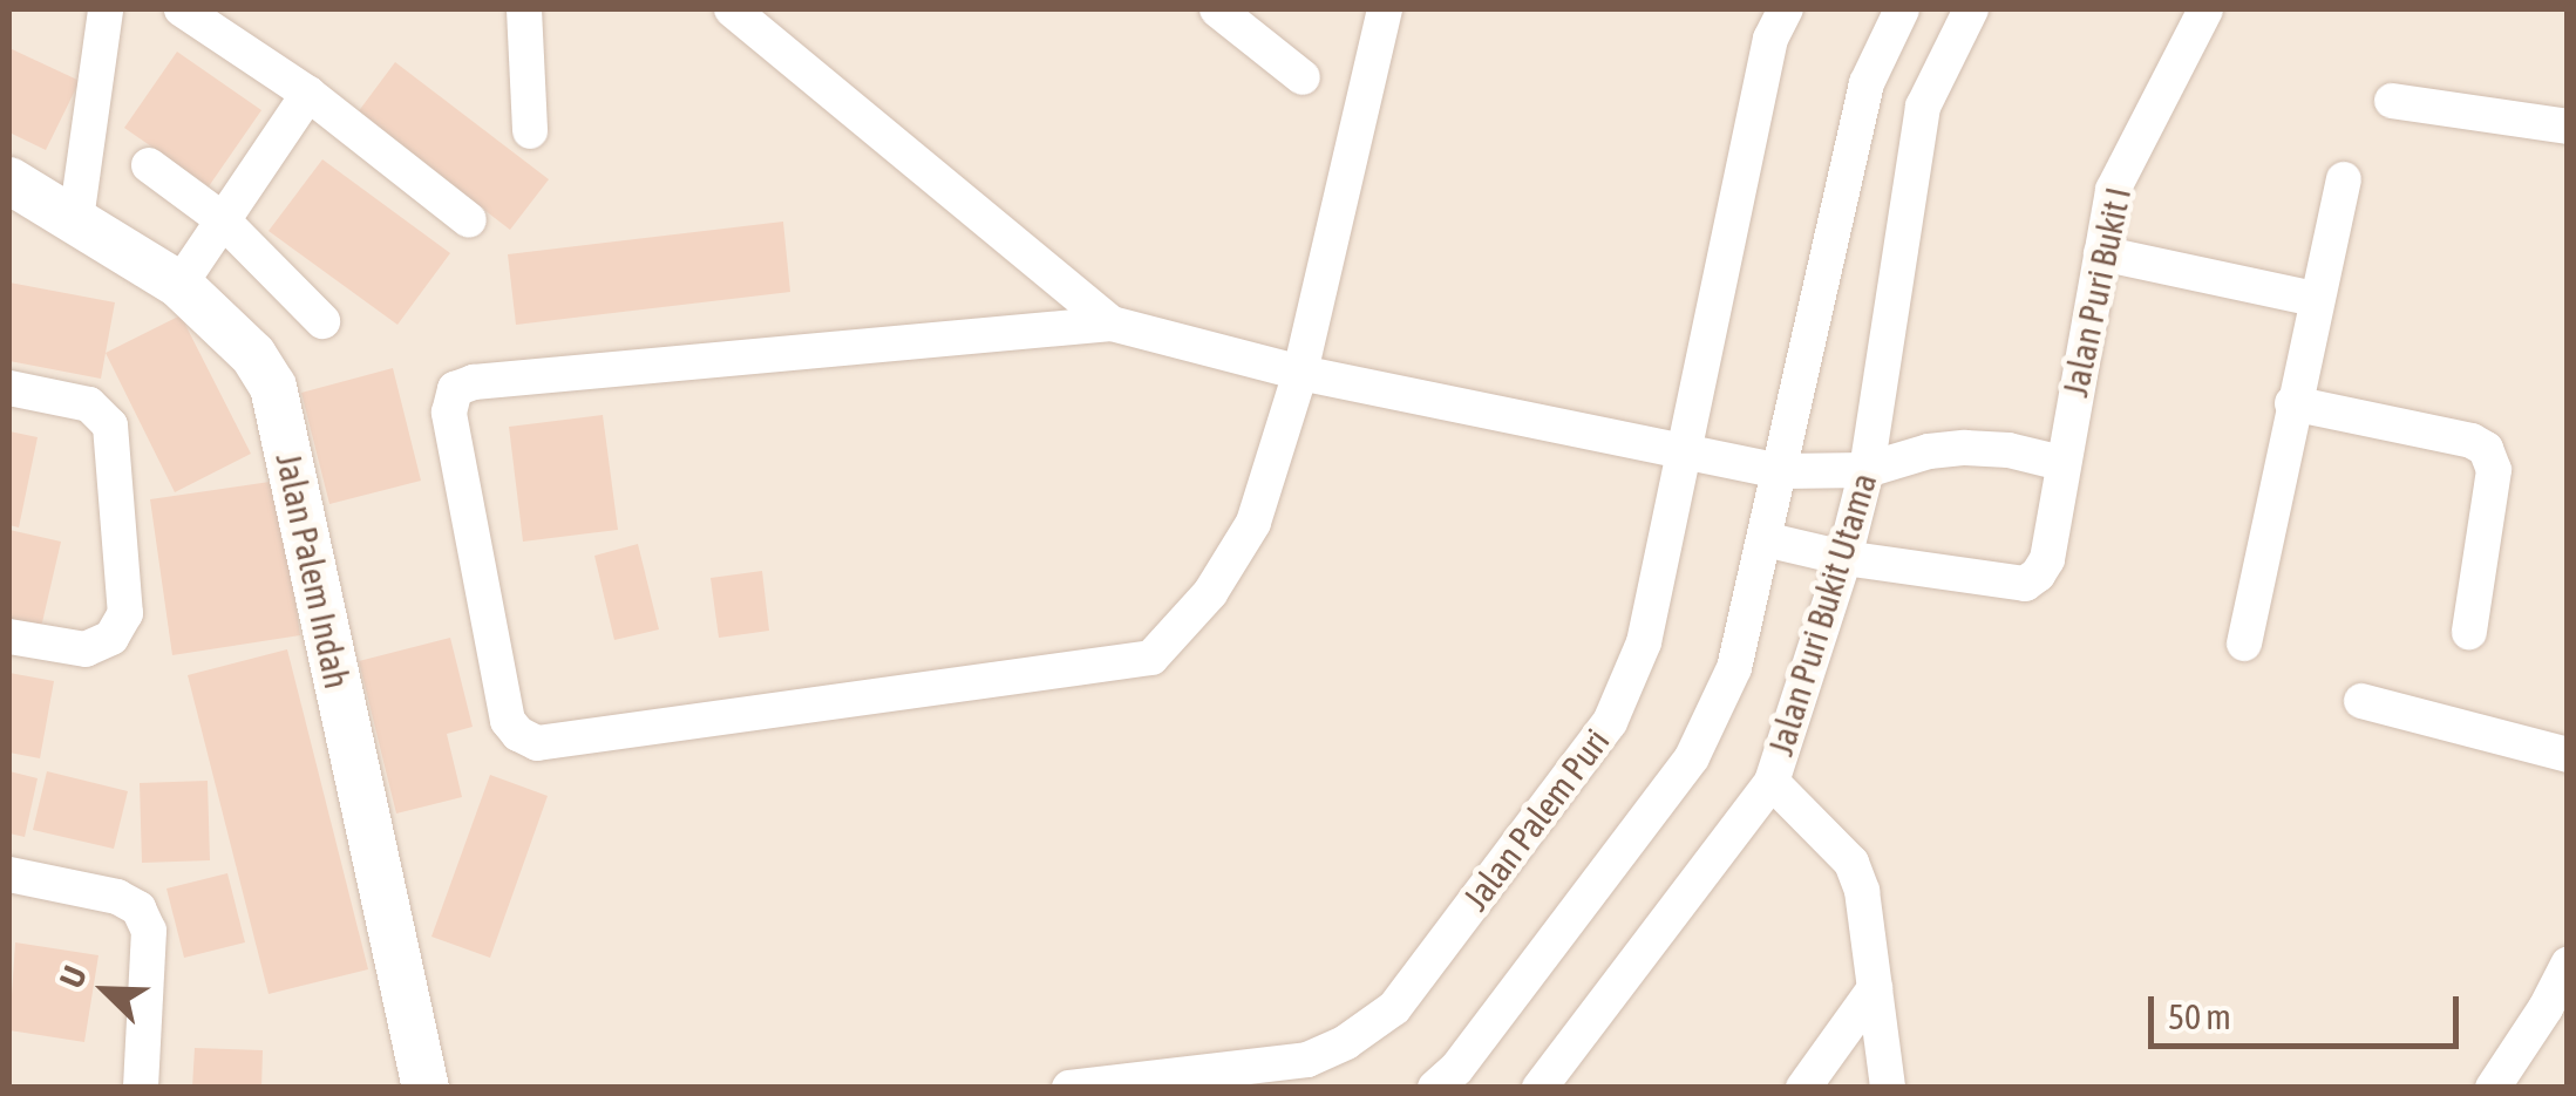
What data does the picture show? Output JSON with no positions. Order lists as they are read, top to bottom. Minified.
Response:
{"streets":{"street":["Jalan Puri Bukit I","Jalan Palem Indah","Jalan Puri Bukit Utama","Jalan Palem Puri"]},"crossings":[["Jalan Puri Bukit I","Jalan Puri Bukit Utama"]],"scale_bar":"50 m","north":"top left"}
